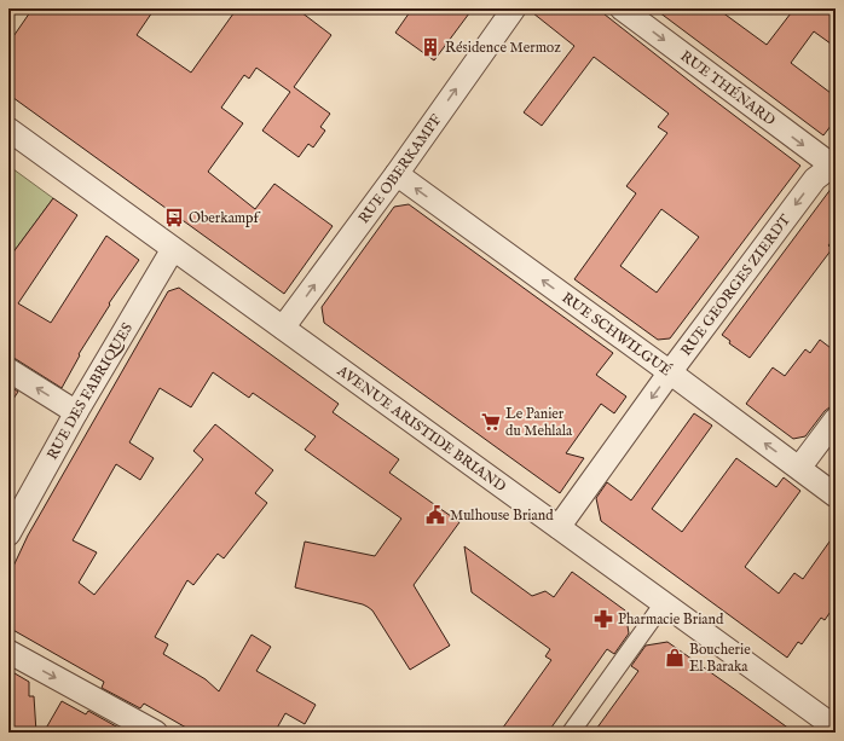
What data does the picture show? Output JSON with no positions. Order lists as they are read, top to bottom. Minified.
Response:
{"streets":{"street":["RUE THÉNARD","RUE OBERKAMPF","RUE GEORGES ZIERDT","RUE SCHWILGUÉ","RUE DES FABRIQUES","AVENUE ARISTIDE BRIAND"]},"crossings":[["RUE THÉNARD","RUE GEORGES ZIERDT"],["RUE OBERKAMPF","RUE SCHWILGUÉ"],["RUE OBERKAMPF","AVENUE ARISTIDE BRIAND"],["RUE GEORGES ZIERDT","RUE SCHWILGUÉ"],["RUE GEORGES ZIERDT","AVENUE ARISTIDE BRIAND"],["RUE DES FABRIQUES","AVENUE ARISTIDE BRIAND"]],"one_way":["RUE THÉNARD","RUE OBERKAMPF","RUE GEORGES ZIERDT","RUE SCHWILGUÉ"],"places":{"building":["Résidence Mermoz"],"bus stop":["Oberkampf"],"supermarket":["Le Panier du Mehlala"],"public building":["Mulhouse Briand"],"pharmacy":["Pharmacie Briand"],"shop":["Boucherie El Baraka"]}}
